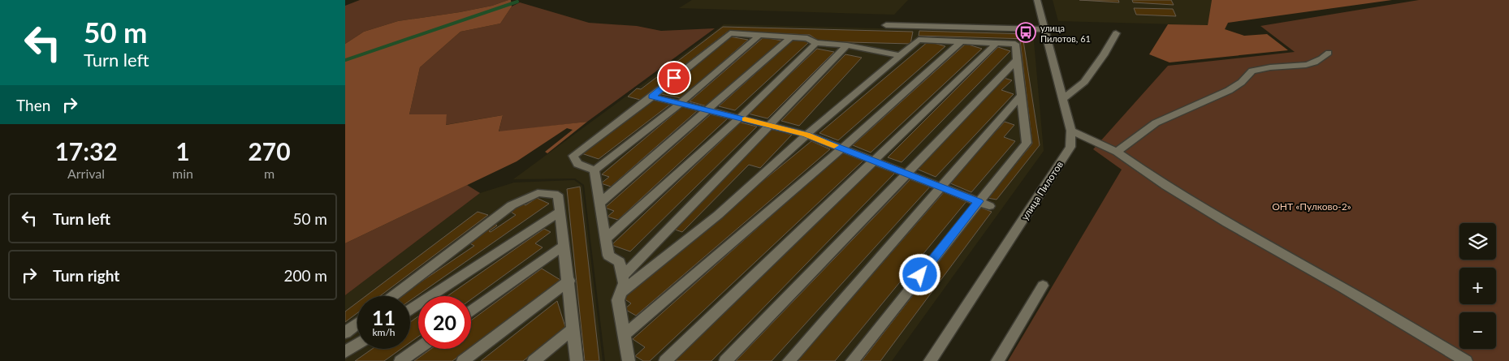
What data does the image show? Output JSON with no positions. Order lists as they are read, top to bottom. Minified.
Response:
{"streets":{"street":["улица Пилотов"]},"parks":["ОНТ «Пулково-2»"],"places":{"bus stop":["улица Пилотов, 61"]},"page":{"turn":["50 m","Turn left"],"then":"Then","eta":["17:32","Arrival","1","min","270","m"],"list":[{"name":"Turn left","value":"50 m"},{"name":"Turn right","value":"200 m"}],"map_buttons":["+","−"],"speed":"11 km/h","limit":"20"}}
